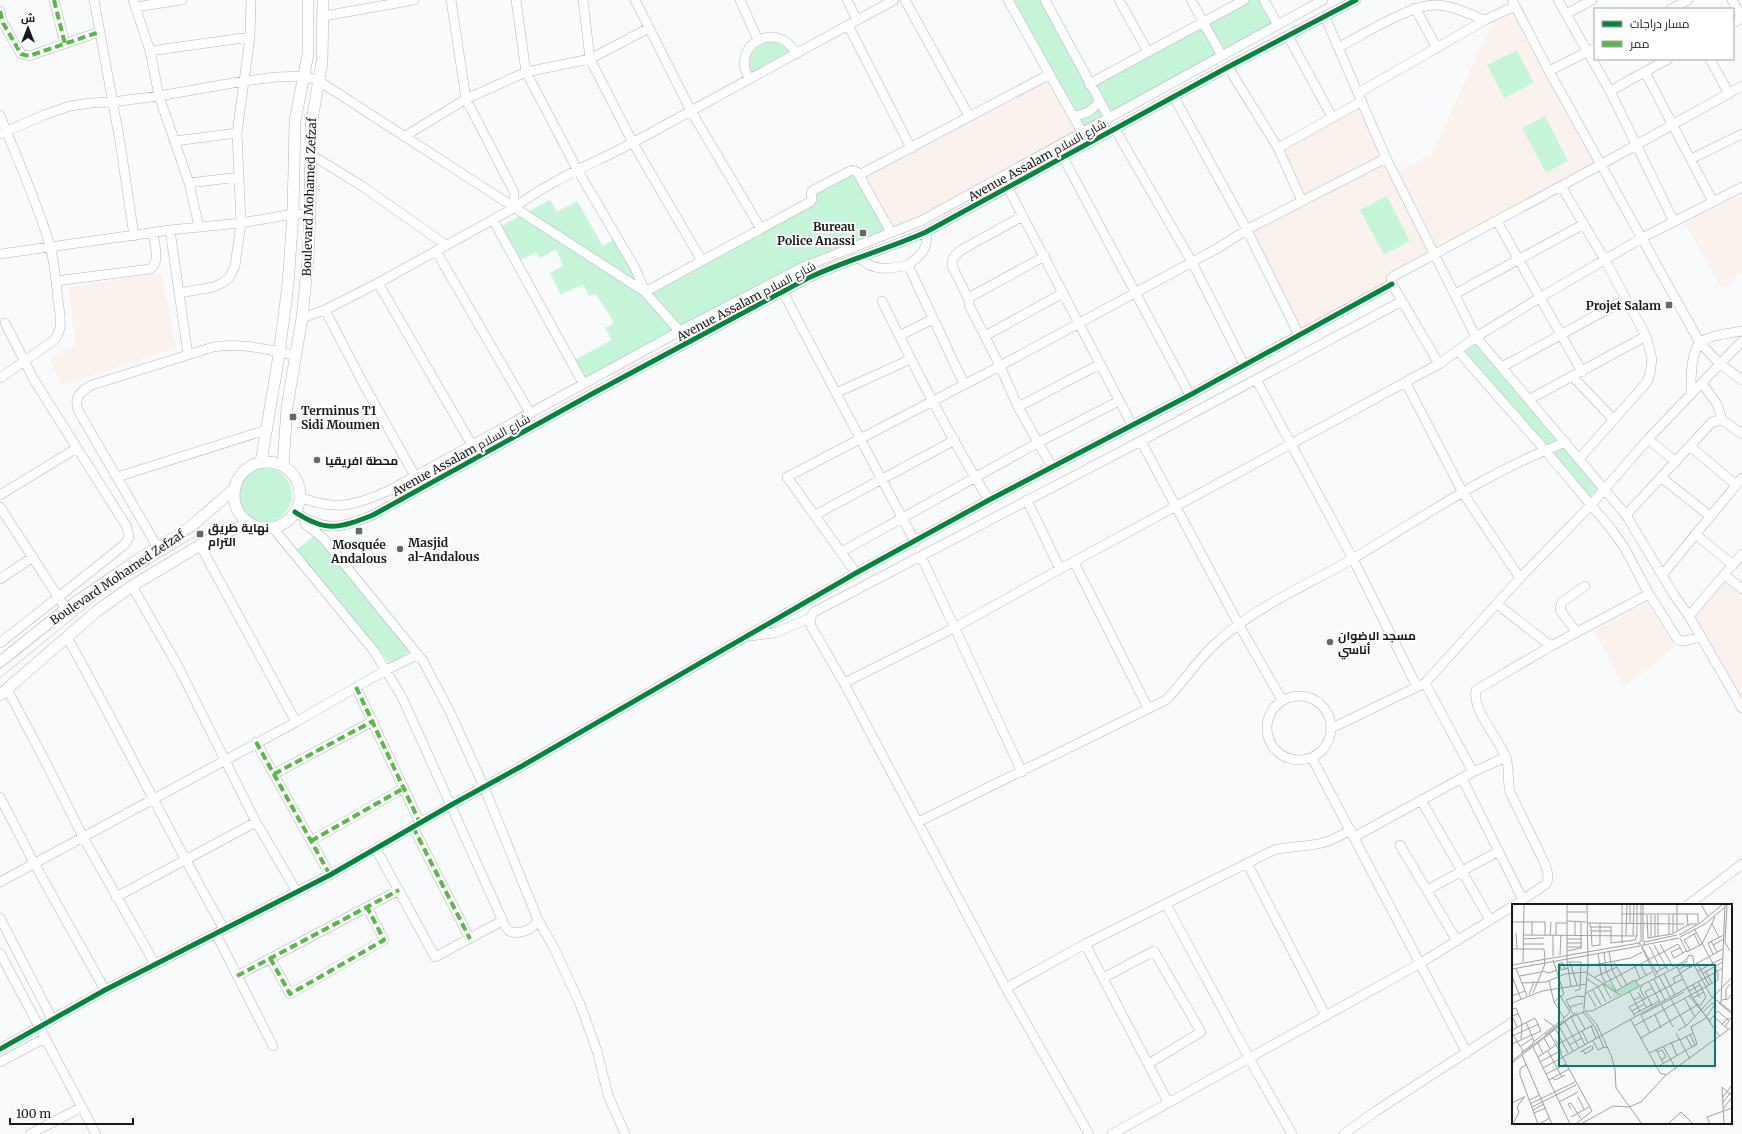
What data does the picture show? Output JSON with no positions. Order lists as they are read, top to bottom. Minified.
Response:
{"streets":{"main road":["Boulevard Mohamed Zefzaf"],"street":["Avenue Assalam شارع السلام"]},"crossings":[["Avenue Assalam شارع السلام","Boulevard Mohamed Zefzaf"]],"places":{"transit":["Bureau Police Anassi","Projet Salam","Terminus T1 Sidi Moumen","Mosquée Andalous","نهاية طريق الترام"],"other":["محطة افريقيا","Masjid al-Andalous","مسجد الرضوان أناسي"]},"legend":["مسار دراجات","ممر"],"scale_bar":"100 m","north":"top"}
